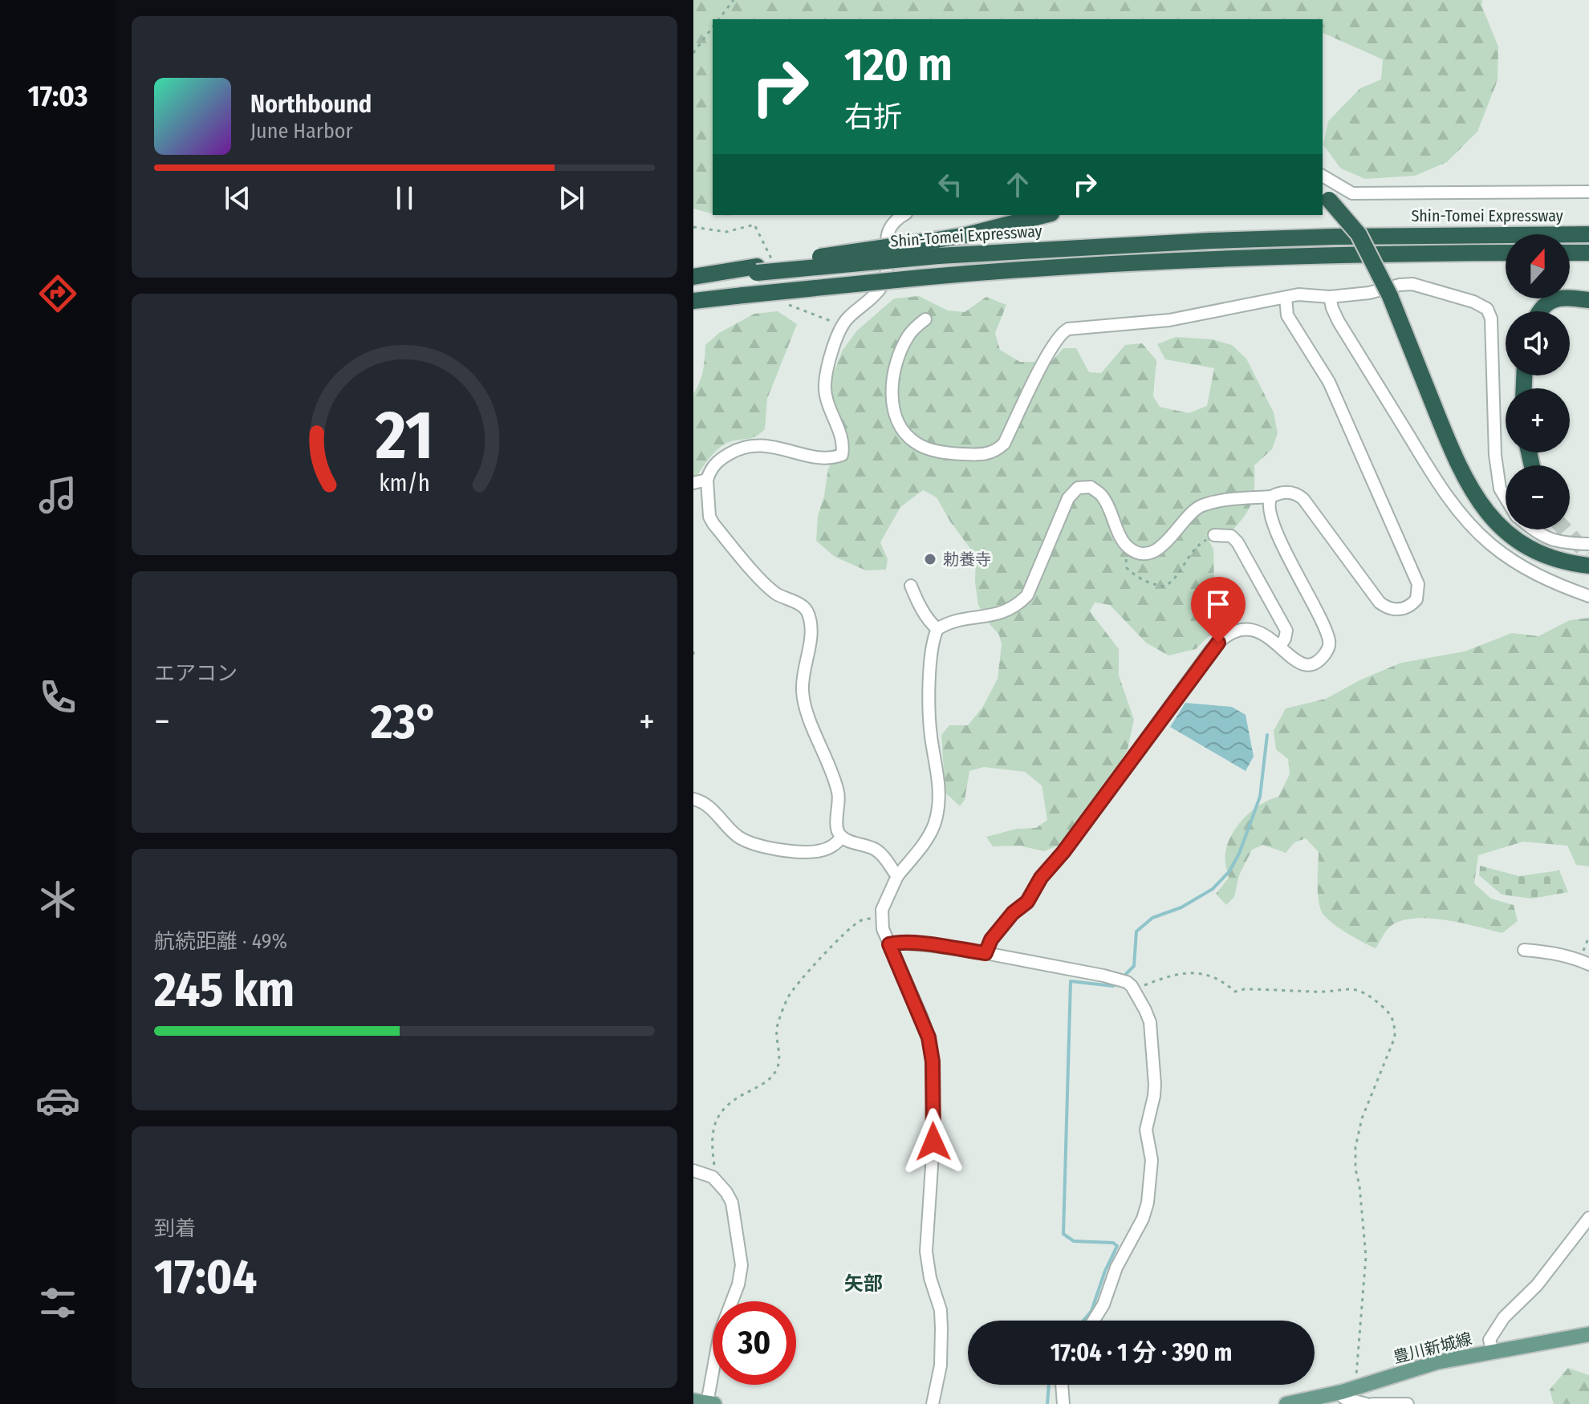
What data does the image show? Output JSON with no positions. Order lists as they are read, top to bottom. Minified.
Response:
{"streets":{"highway":["Shin-Tomei Expressway"],"main road":["豊川新城線"]},"districts":["矢部"],"places":["勅養寺"],"north":"top","page":{"tabs":"17:03","turn":["120 m","右折"],"song":["Northbound","June Harbor"],"map_buttons":["+","−"],"tile":["エアコン",["航続距離 · 49%","245 km"],["到着","17:04"]],"heat":["−","23°","+"],"limit":"30","trip":"17:04 · 1 分 · 390 m","gauge":["21","km/h"]}}
